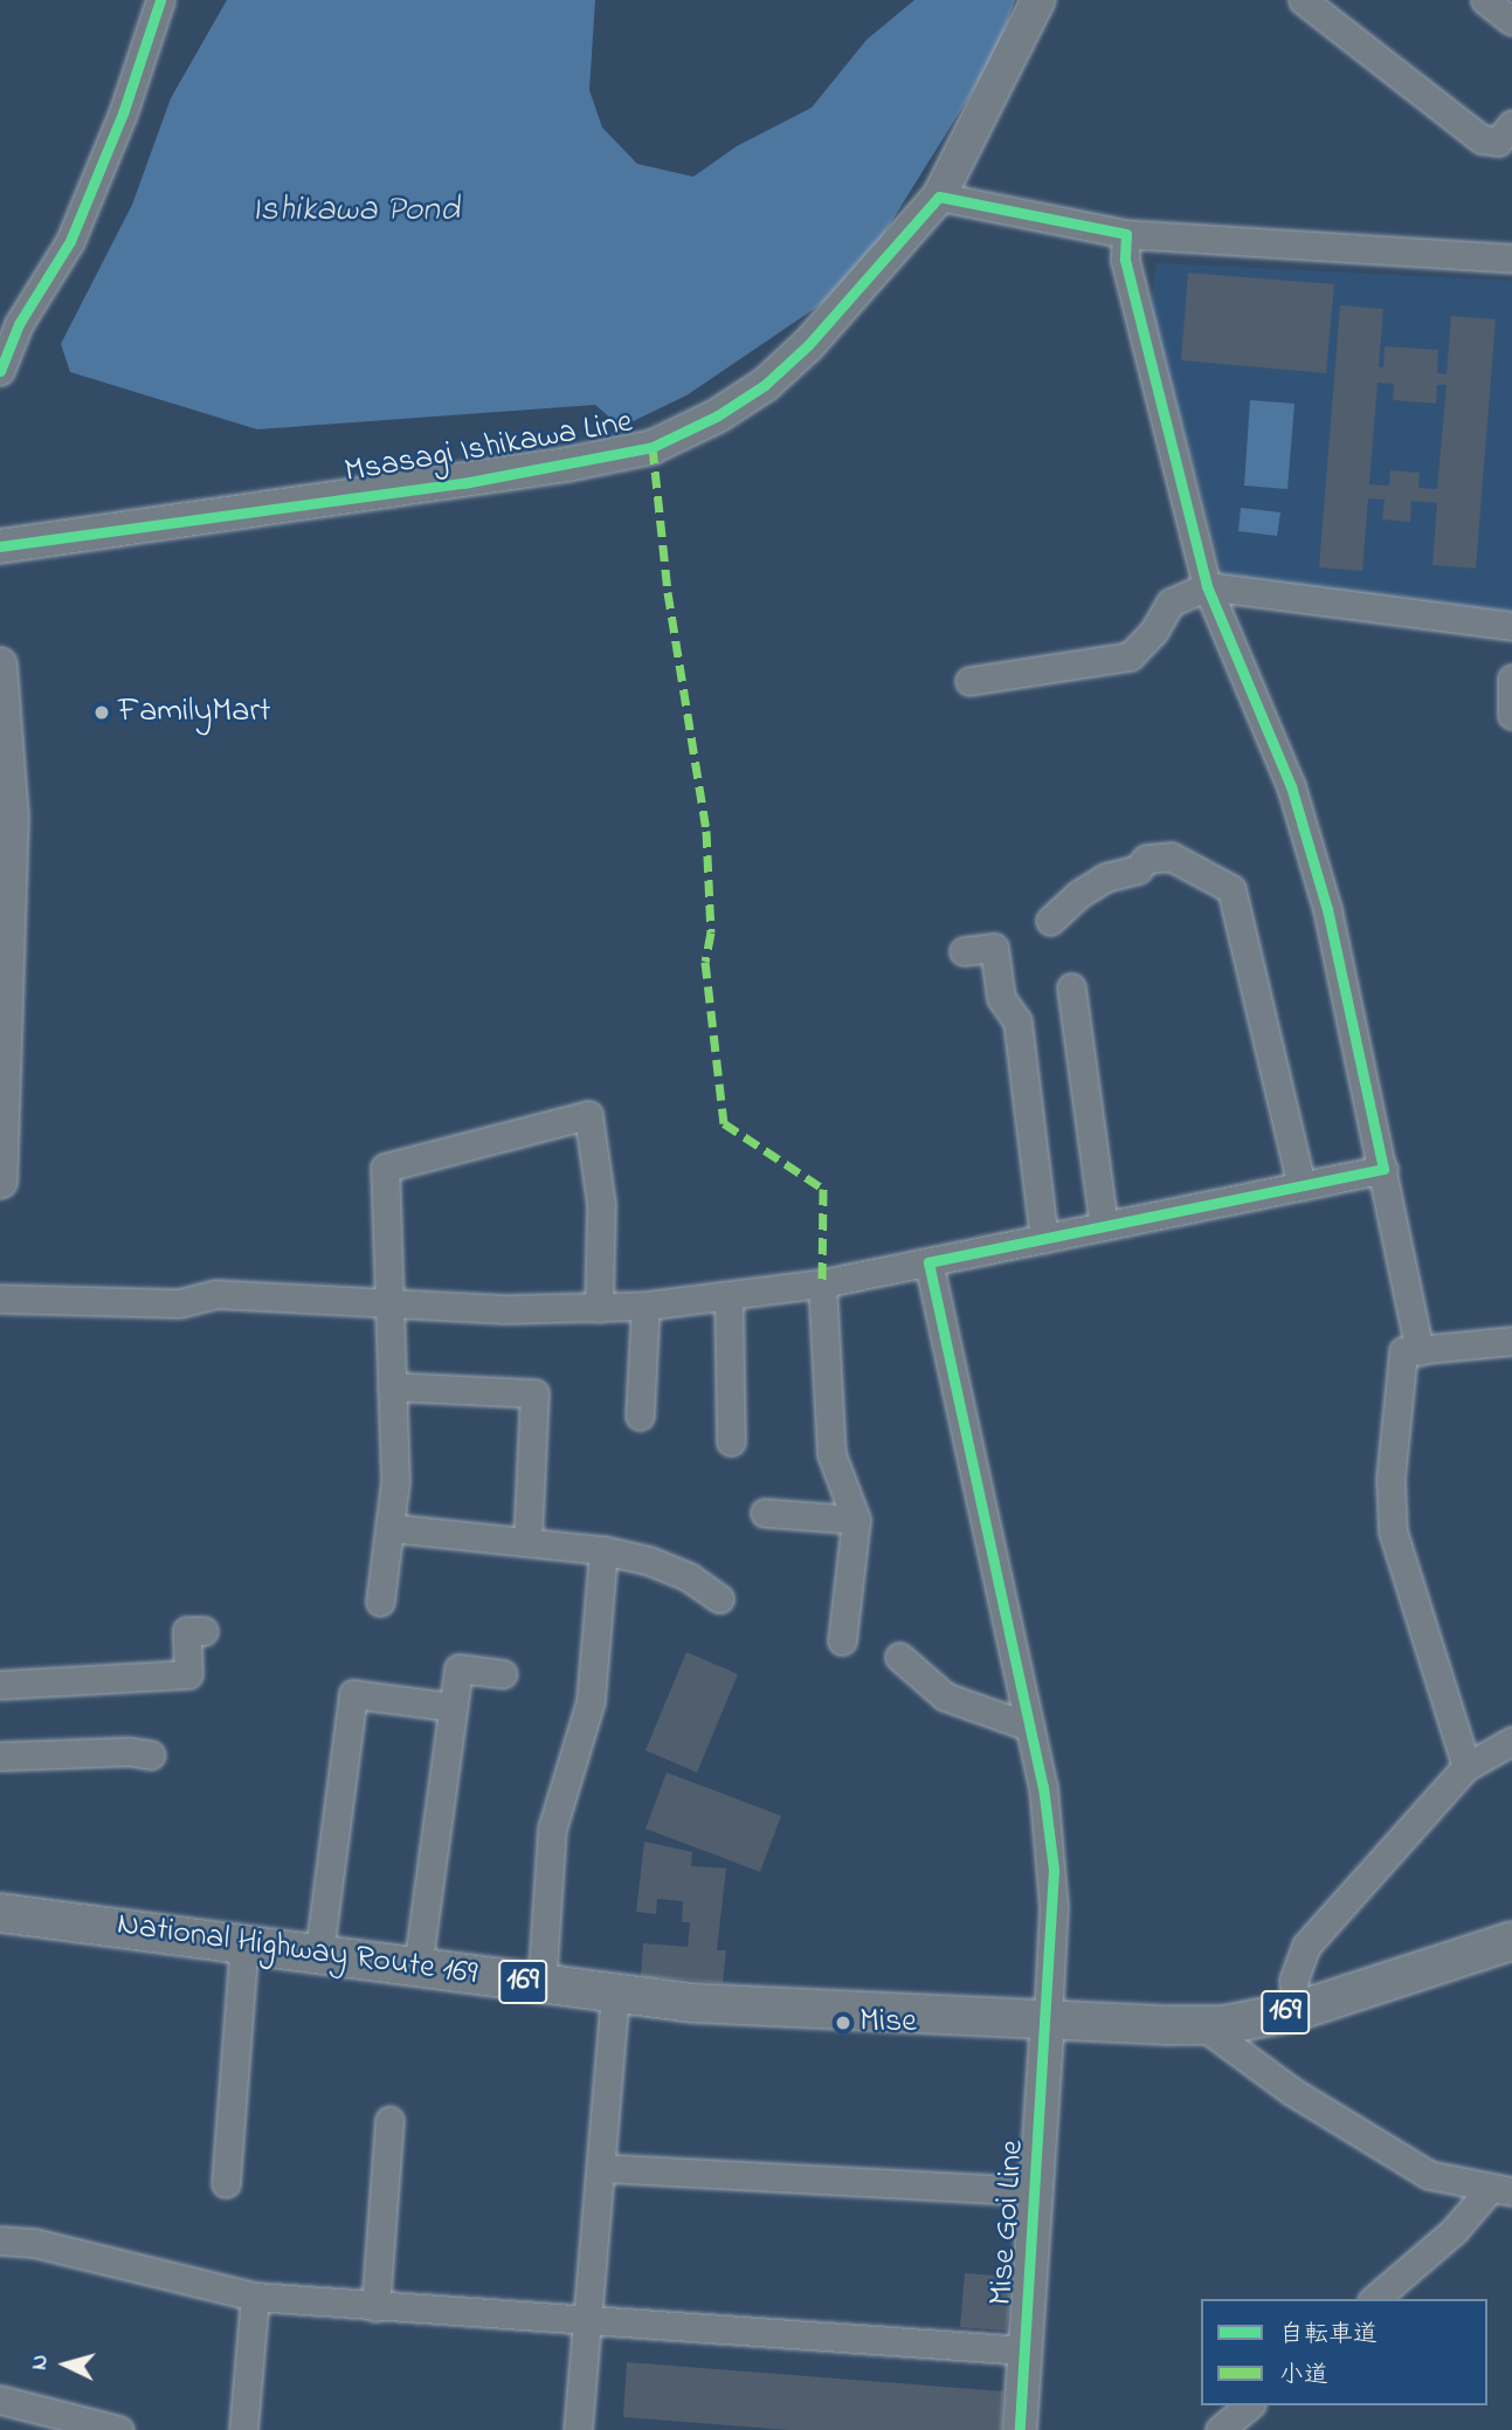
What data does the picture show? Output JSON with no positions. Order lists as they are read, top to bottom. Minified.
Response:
{"streets":{"highway":["National Highway Route 169","169"],"main road":["Msasagi Ishikawa Line","Mise Goi Line"]},"crossings":[["National Highway Route 169","Mise Goi Line"]],"water":["Ishikawa Pond"],"places":["FamilyMart","Mise"],"legend":["自転車道","小道"],"north":"left"}
